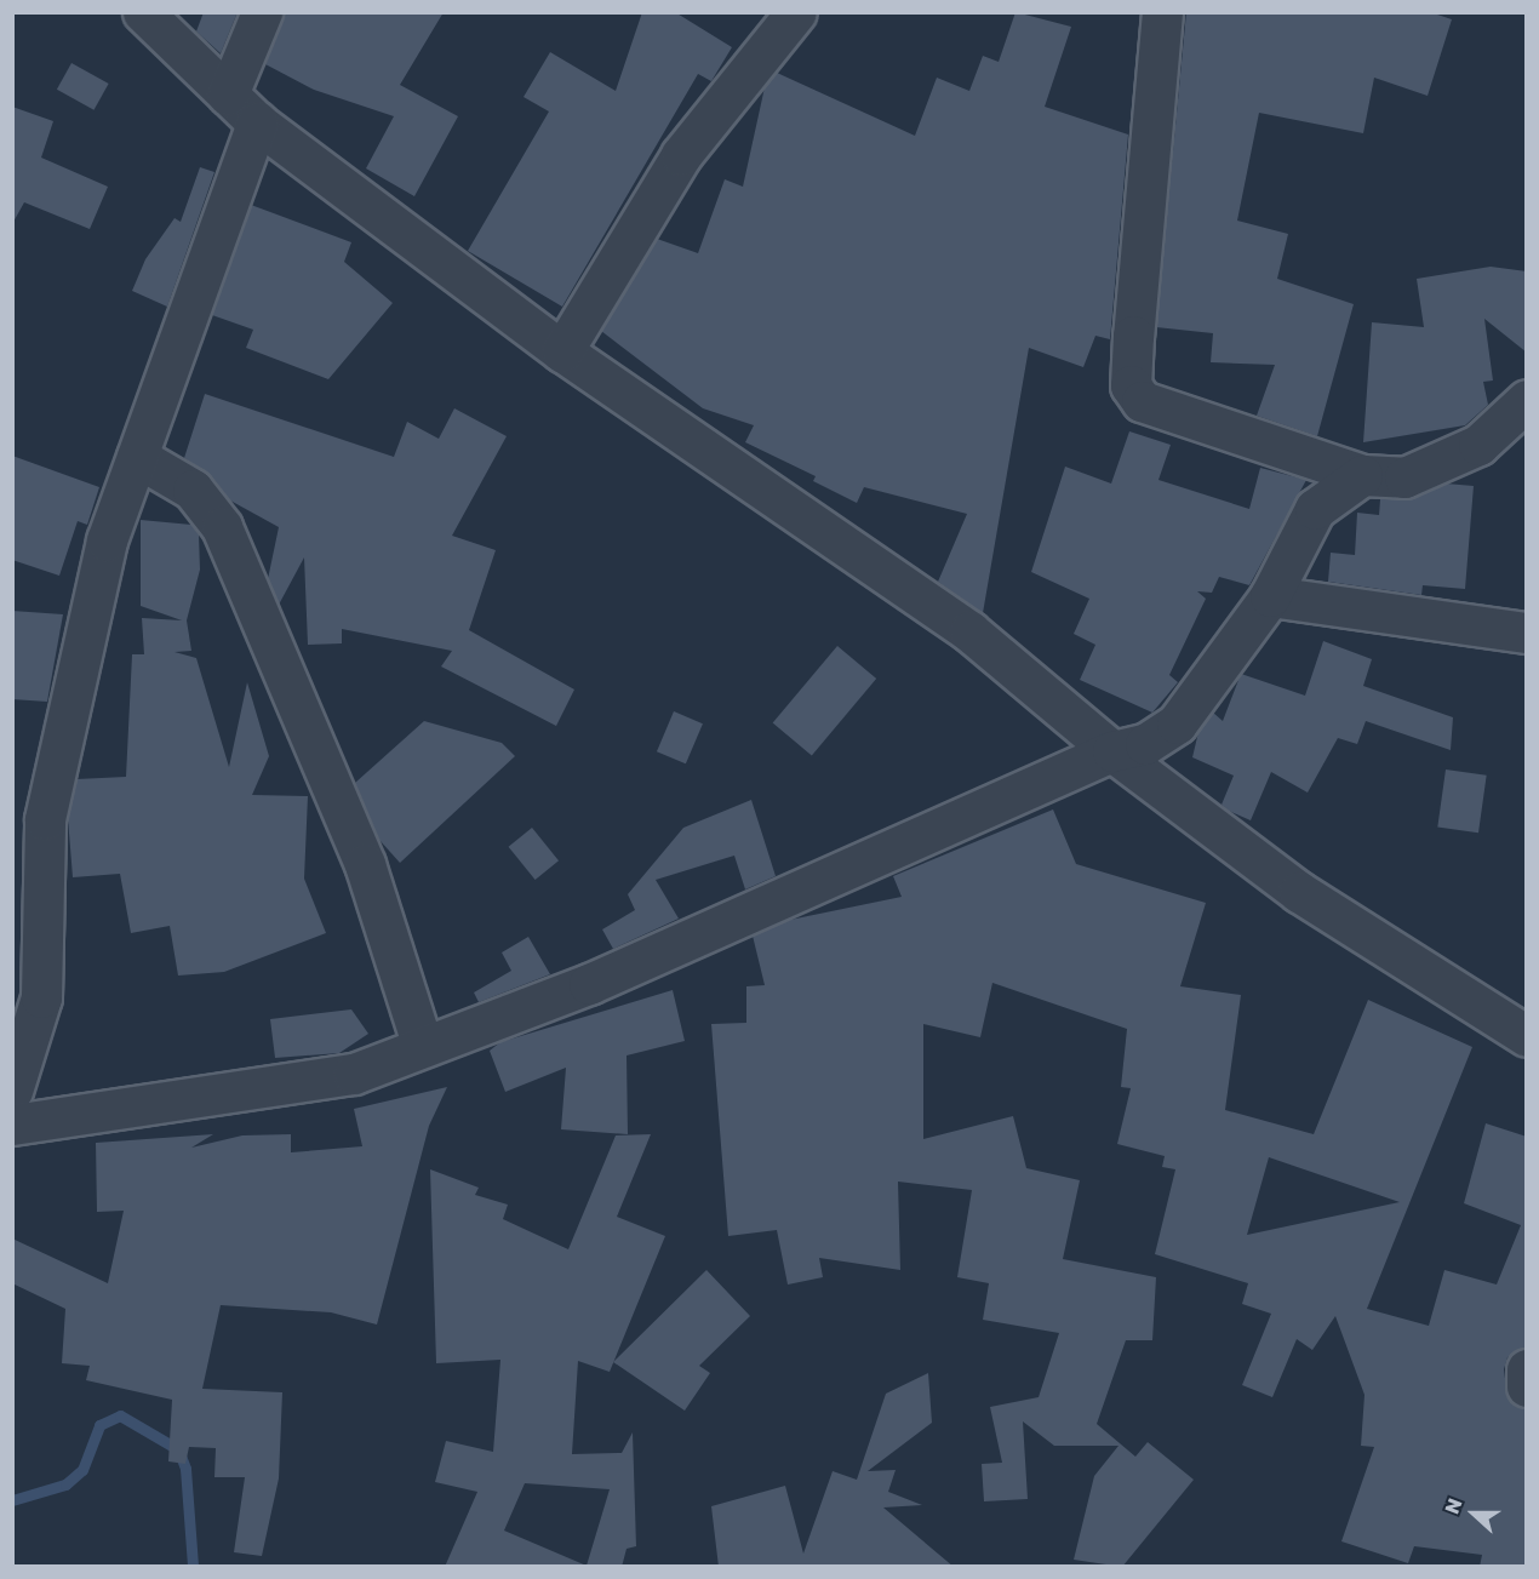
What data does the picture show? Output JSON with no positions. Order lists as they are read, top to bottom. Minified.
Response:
{"north":"left"}
